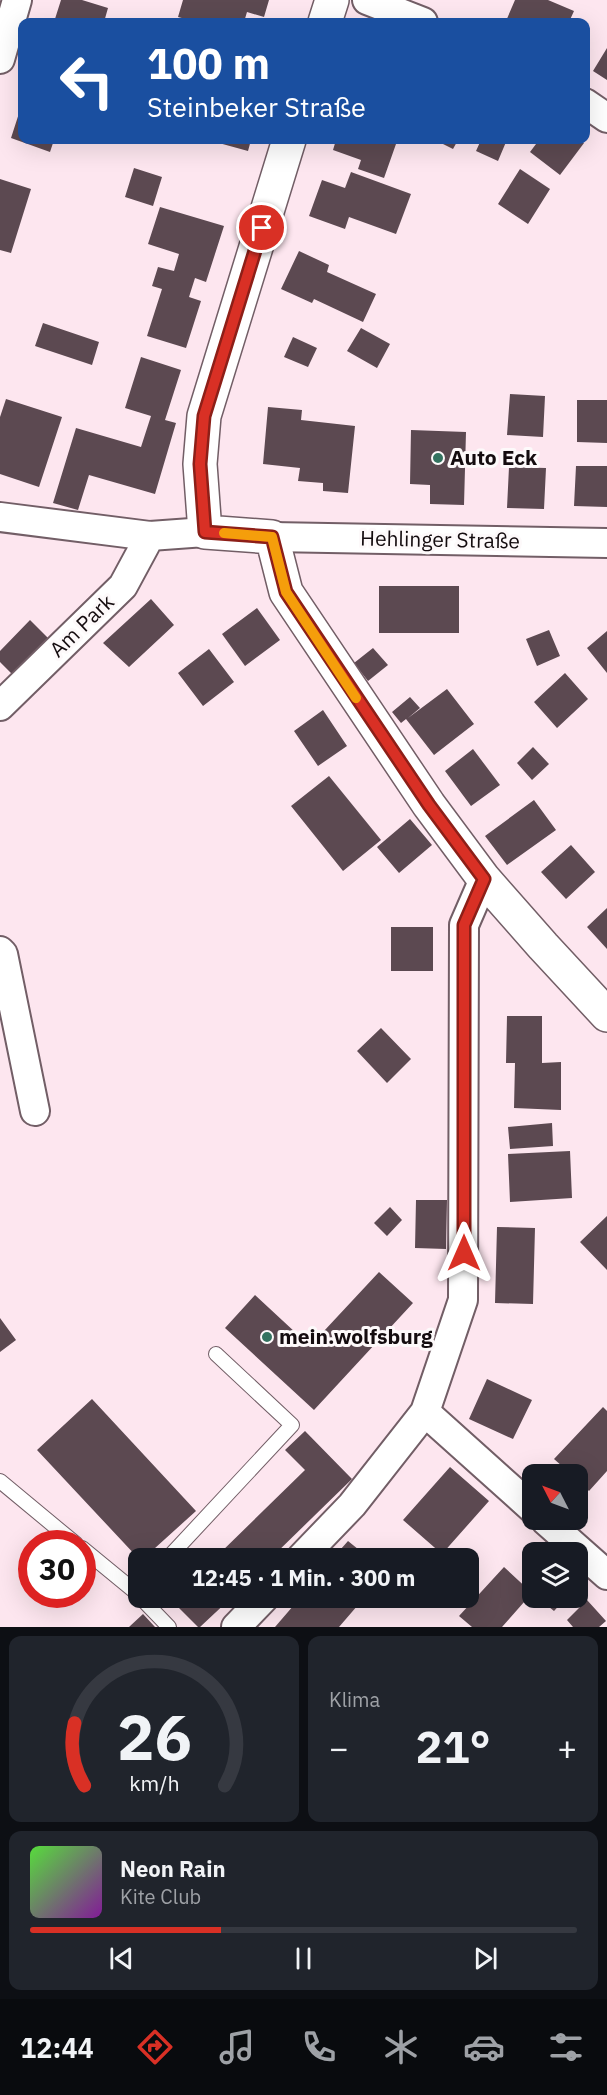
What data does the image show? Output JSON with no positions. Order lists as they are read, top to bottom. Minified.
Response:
{"streets":{"street":["Hehlinger Straße","Am Park"]},"places":["Auto Eck","mein.wolfsburg"],"north":"top left","page":{"turn":["100 m","Steinbeker Straße"],"limit":"30","trip":"12:45 · 1 Min. · 300 m","tile":"Klima","heat":["−","21°","+"],"song":["Neon Rain","Kite Club"],"tabs":"12:44","gauge":["26","km/h"]}}
